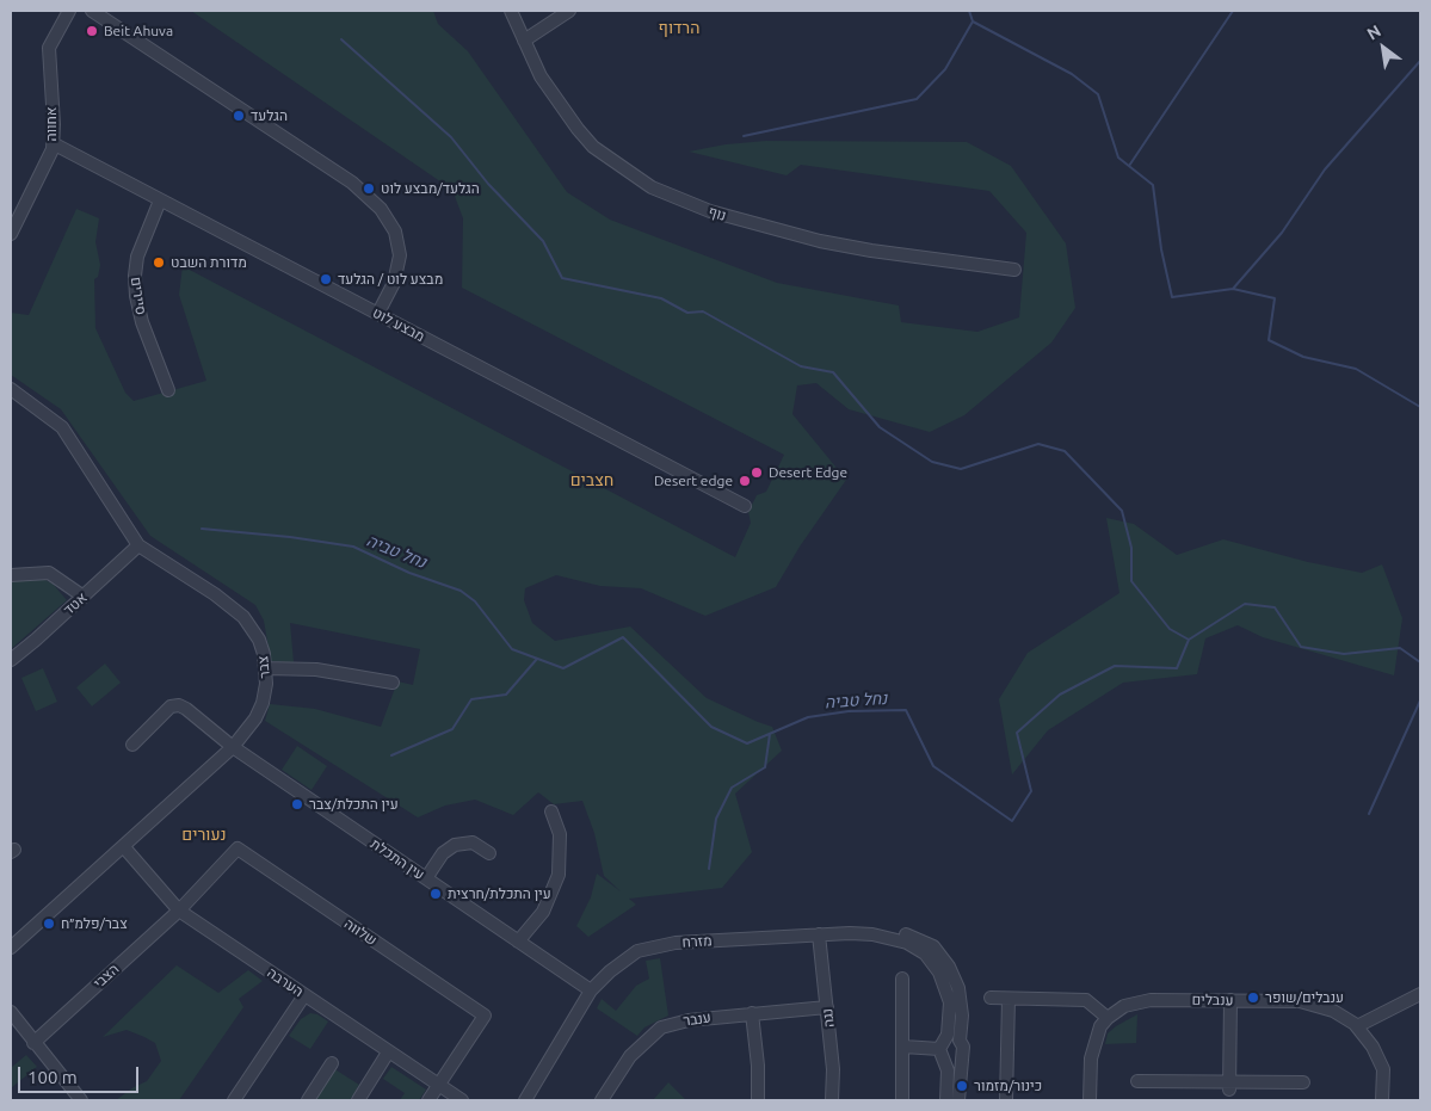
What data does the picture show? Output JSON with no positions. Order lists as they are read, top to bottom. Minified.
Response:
{"streets":{"street":["אחווה","נוף","סיירים","מבצע לוט","אטד","צבר","עין התכלת","שלווה","מזרח","הצבי","הערבה","ענבלים","נגה","ענבר"]},"crossings":[["אחווה","מבצע לוט"],["סיירים","מבצע לוט"],["אטד","צבר"],["צבר","עין התכלת"],["צבר","הערבה"],["עין התכלת","מזרח"],["שלווה","הצבי"],["שלווה","הערבה"],["מזרח","נגה"],["הצבי","הערבה"],["נגה","ענבר"]],"districts":["הרדוף","חצבים","נעורים"],"water":["נחל טביה"],"places":["Beit Ahuva","הגלעד","הגלעד/מבצע לוט","מדורת השבט","מבצע לוט / הגלעד","Desert Edge","Desert edge","עין התכלת/צבר","עין התכלת/חרצית","צבר/פלמ״ח","ענבלים/שופר","כינור/מזמור"],"scale_bar":"100 m","north":"top left"}
